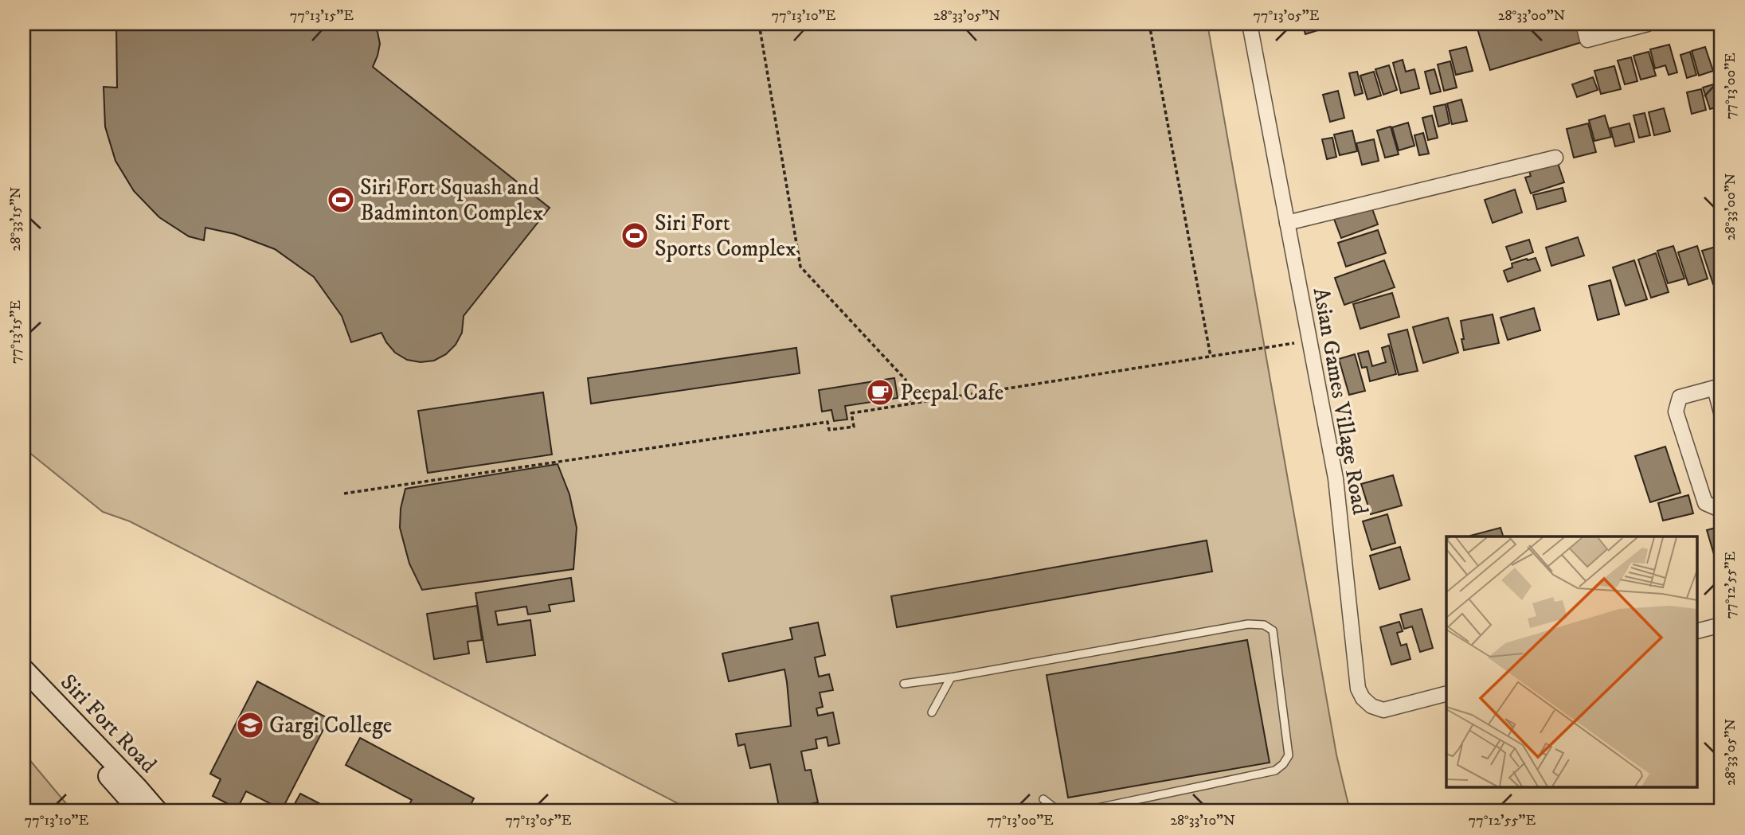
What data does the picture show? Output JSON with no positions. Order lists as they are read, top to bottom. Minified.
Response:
{"streets":{"street":["Asian Games Village Road","Siri Fort Road"]},"places":{"sports":["Siri Fort Squash and Badminton Complex","Siri Fort Sports Complex"],"cafe":["Peepal Cafe"],"school or university":["Gargi College"]},"coordinates":["77°13'15\"E","77°13'10\"E","28°33'05\"N","77°13'05\"E","28°33'00\"N","77°13'00\"E","28°33'15\"N","77°12'55\"E","28°33'10\"N"]}
